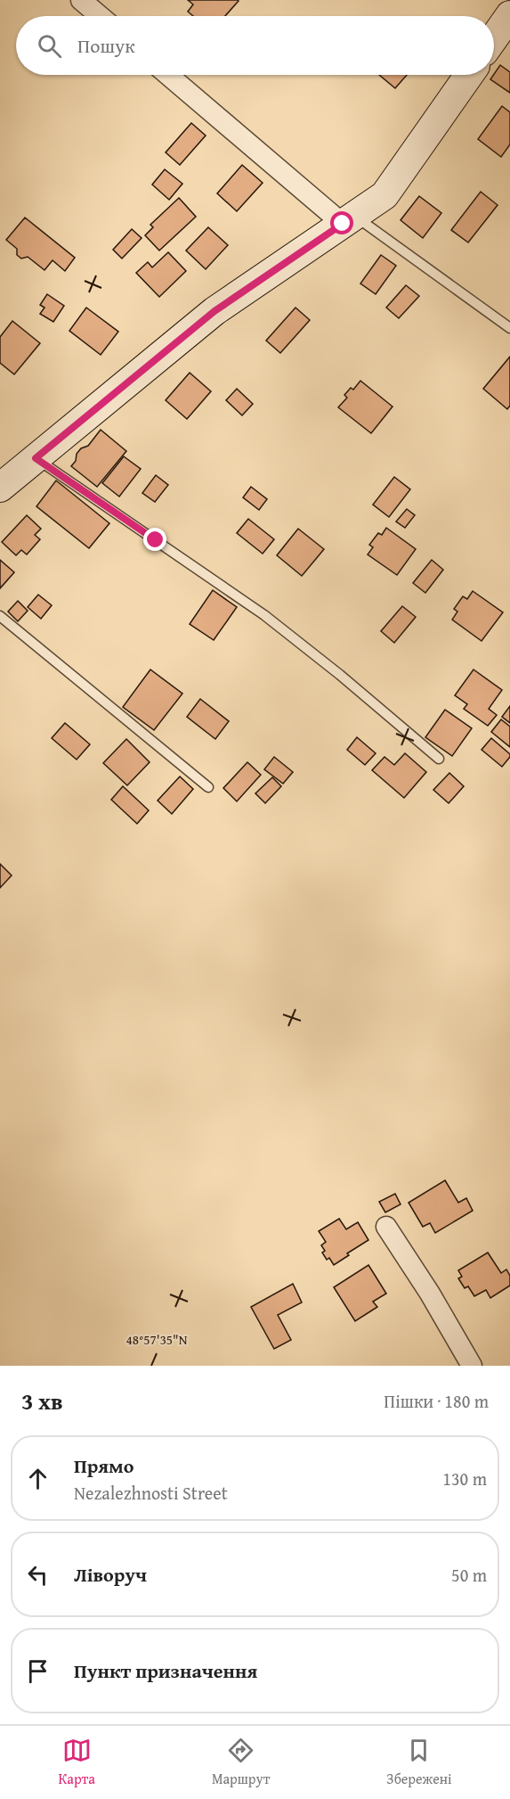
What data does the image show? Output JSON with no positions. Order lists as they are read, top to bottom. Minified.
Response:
{"page":{"search":"Пошук","heading":["3 хв","Пішки · 180 m"],"list":[["Прямо","Nezalezhnosti Street","130 m"],["Ліворуч","50 m"],"Пункт призначення"],"nav":["Карта","Маршрут","Збережені"]},"coordinates":["48°57'35\"N"]}
